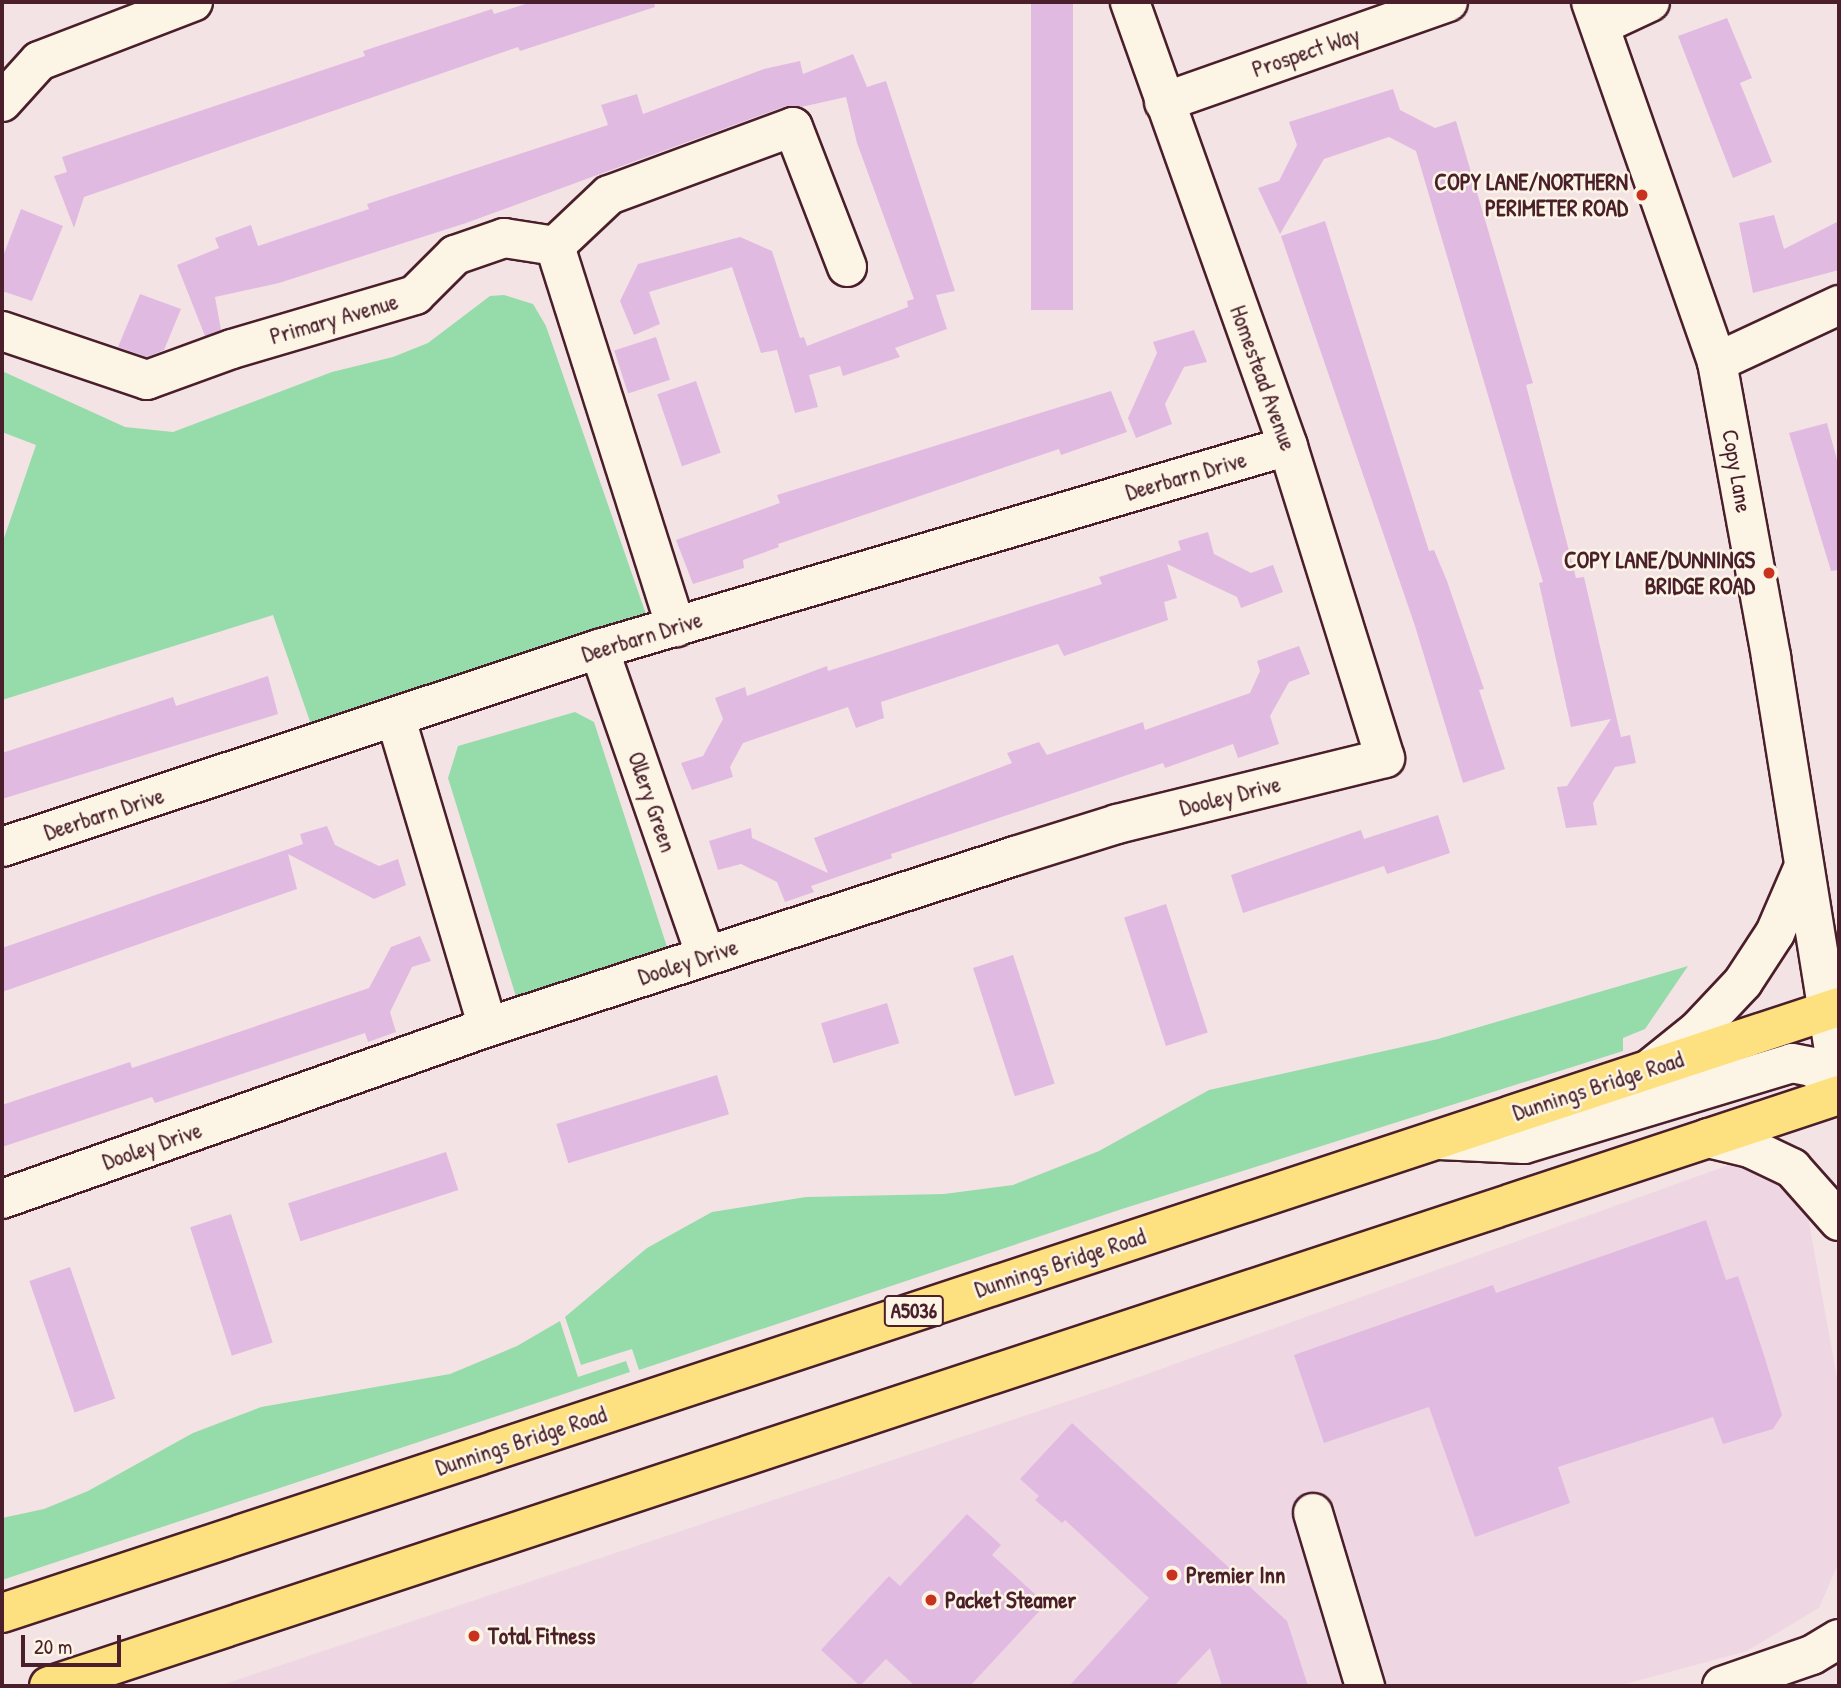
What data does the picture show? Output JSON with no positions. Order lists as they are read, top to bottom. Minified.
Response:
{"streets":{"highway":["Dunnings Bridge Road","A5036"],"street":["Prospect Way","Primary Avenue","Homestead Avenue","Copy Lane","Deerbarn Drive","Dooley Drive","Ollery Green"]},"crossings":[["Prospect Way","Homestead Avenue"],["Homestead Avenue","Deerbarn Drive"],["Homestead Avenue","Dooley Drive"],["Copy Lane","Dunnings Bridge Road"],["Deerbarn Drive","Ollery Green"],["Dooley Drive","Ollery Green"]],"places":["COPY LANE/NORTHERN PERIMETER ROAD","COPY LANE/DUNNINGS BRIDGE ROAD","Premier Inn","Packet Steamer","Total Fitness"],"scale_bar":"20 m"}
